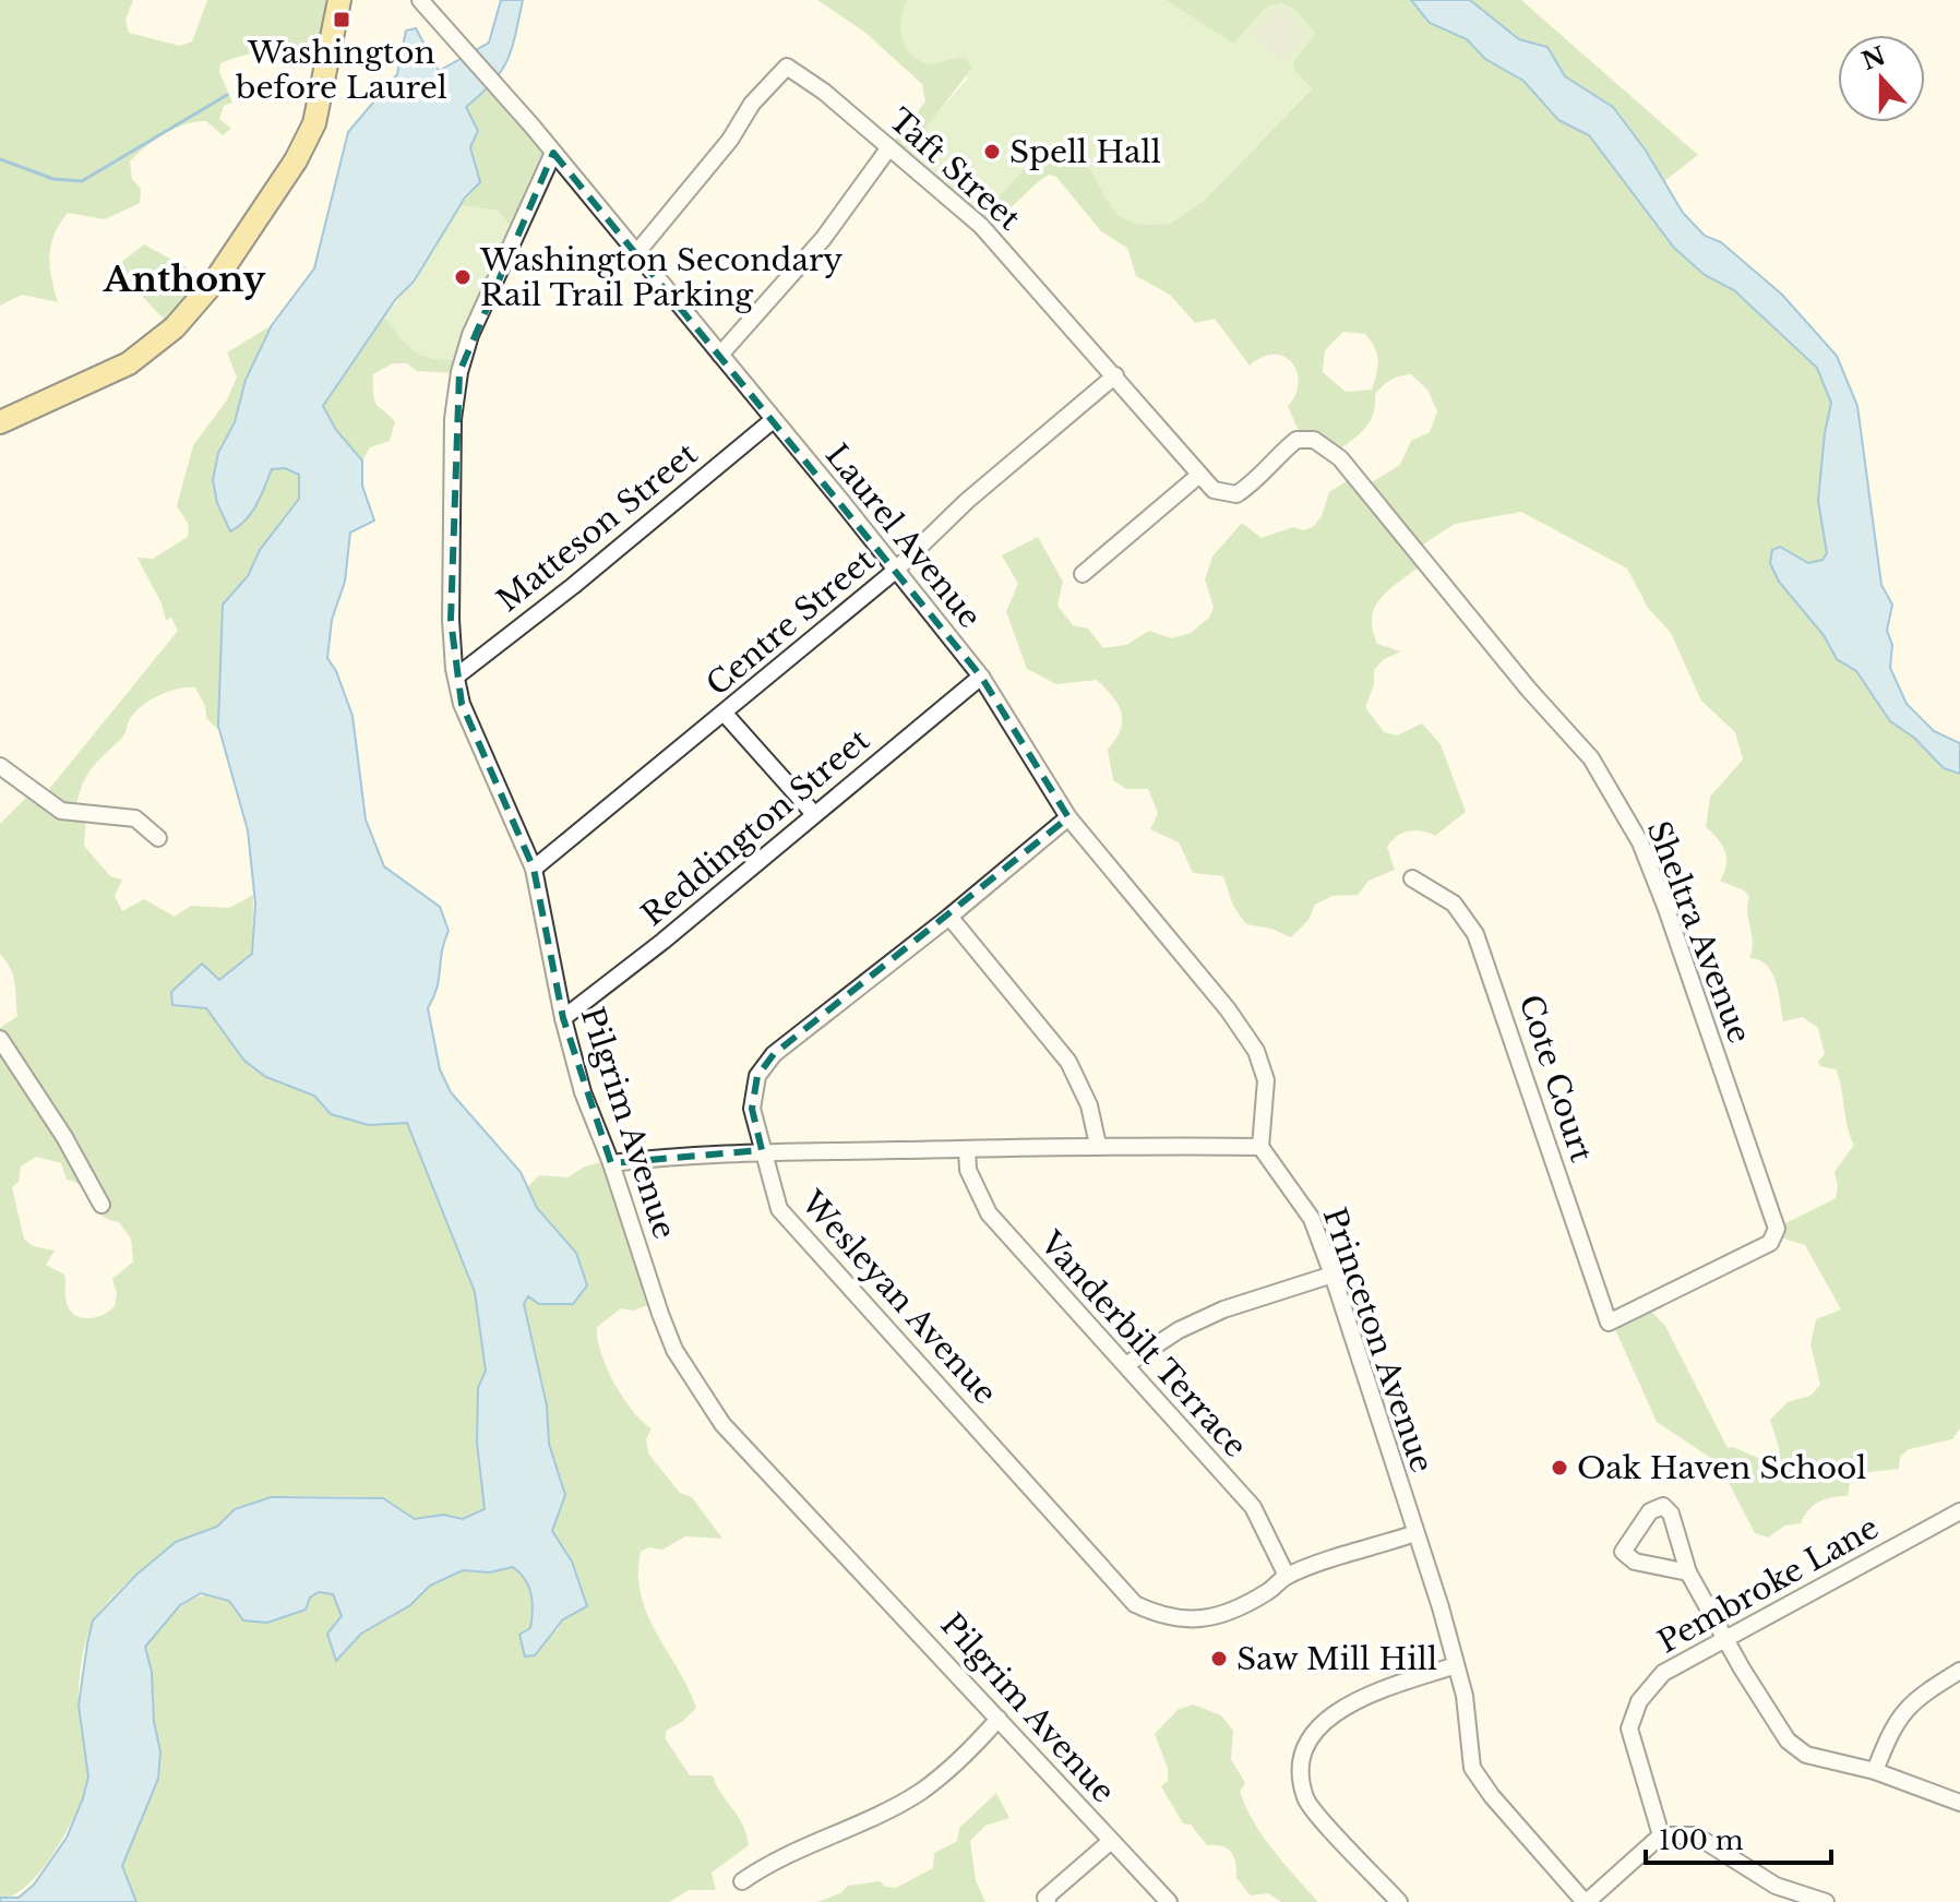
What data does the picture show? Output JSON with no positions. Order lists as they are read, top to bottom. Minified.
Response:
{"streets":{"street":["Taft Street","Matteson Street","Laurel Avenue","Centre Street","Reddington Street","Sheltra Avenue","Cote Court","Pilgrim Avenue","Wesleyan Avenue","Princeton Avenue","Vanderbilt Terrace","Pembroke Lane"]},"crossings":[["Taft Street","Laurel Avenue"],["Taft Street","Centre Street"],["Taft Street","Sheltra Avenue"],["Matteson Street","Laurel Avenue"],["Matteson Street","Pilgrim Avenue"],["Laurel Avenue","Centre Street"],["Laurel Avenue","Reddington Street"],["Laurel Avenue","Pilgrim Avenue"],["Laurel Avenue","Wesleyan Avenue"],["Laurel Avenue","Princeton Avenue"],["Centre Street","Pilgrim Avenue"],["Reddington Street","Pilgrim Avenue"],["Sheltra Avenue","Cote Court"],["Wesleyan Avenue","Princeton Avenue"],["Wesleyan Avenue","Vanderbilt Terrace"]],"districts":["Anthony"],"places":{"transit":["Washington before Laurel"],"other":["Spell Hall","Washington Secondary Rail Trail Parking","Oak Haven School","Saw Mill Hill"]},"scale_bar":"100 m","north":"top"}
